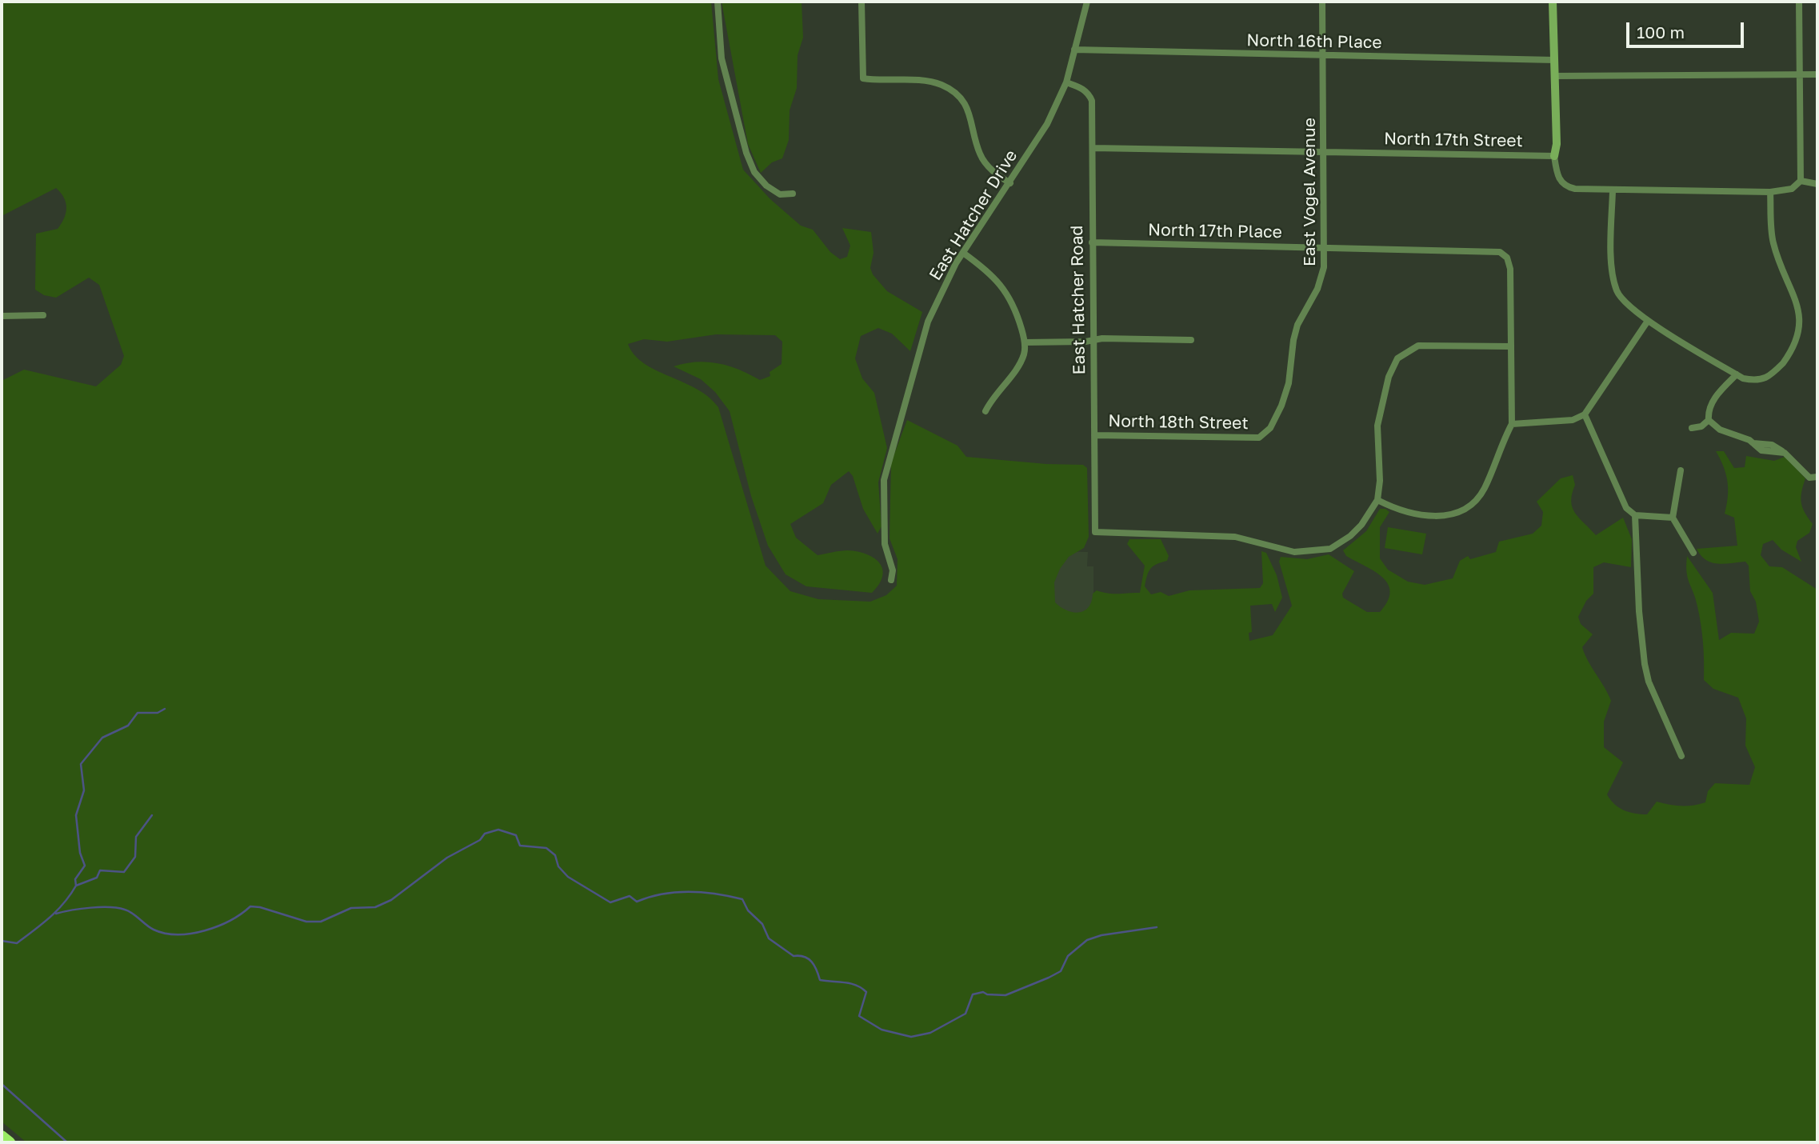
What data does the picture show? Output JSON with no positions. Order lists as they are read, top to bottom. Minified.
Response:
{"streets":{"street":["North 16th Place","North 17th Street","East Vogel Avenue","East Hatcher Drive","North 17th Place","East Hatcher Road","North 18th Street"]},"crossings":[["North 16th Place","East Vogel Avenue"],["North 16th Place","East Hatcher Drive"],["North 17th Street","East Vogel Avenue"],["North 17th Street","East Hatcher Road"],["East Vogel Avenue","North 17th Place"],["East Vogel Avenue","North 18th Street"],["East Hatcher Drive","East Hatcher Road"],["North 17th Place","East Hatcher Road"],["East Hatcher Road","North 18th Street"]],"scale_bar":"100 m"}
